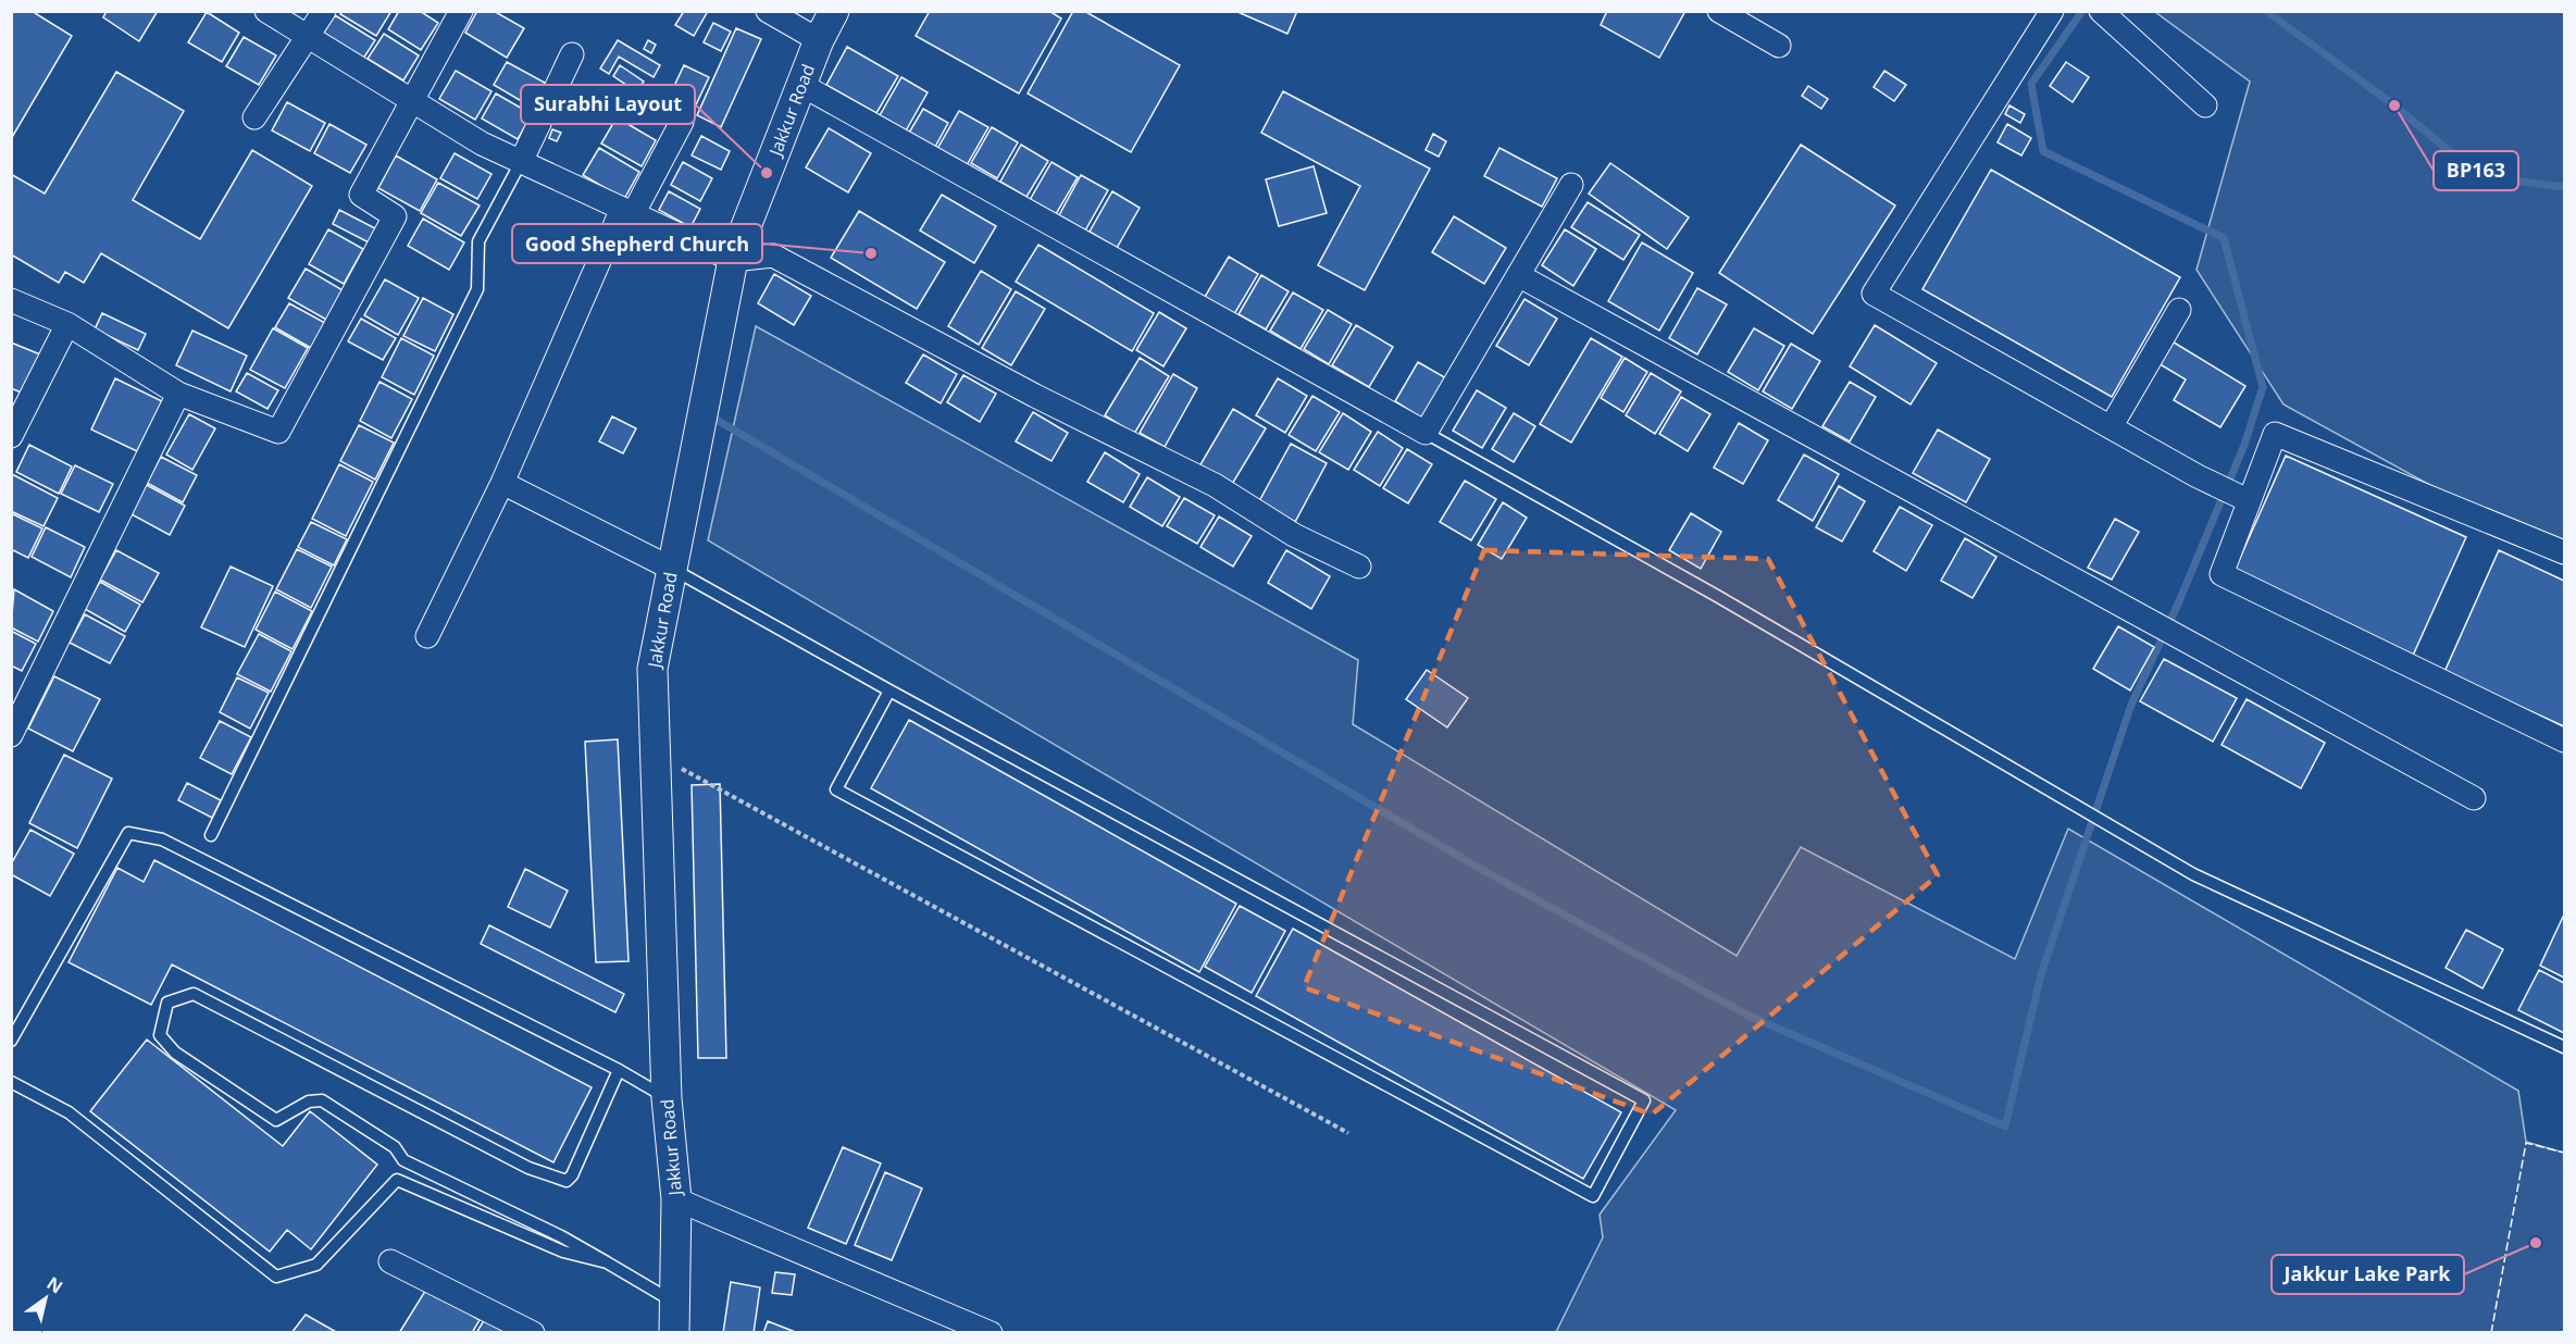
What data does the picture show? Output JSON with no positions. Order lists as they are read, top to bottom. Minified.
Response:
{"streets":{"street":["Jakkur Road"]},"places":["BP163","Surabhi Layout","Good Shepherd Church","Jakkur Lake Park"],"north":"top right"}
